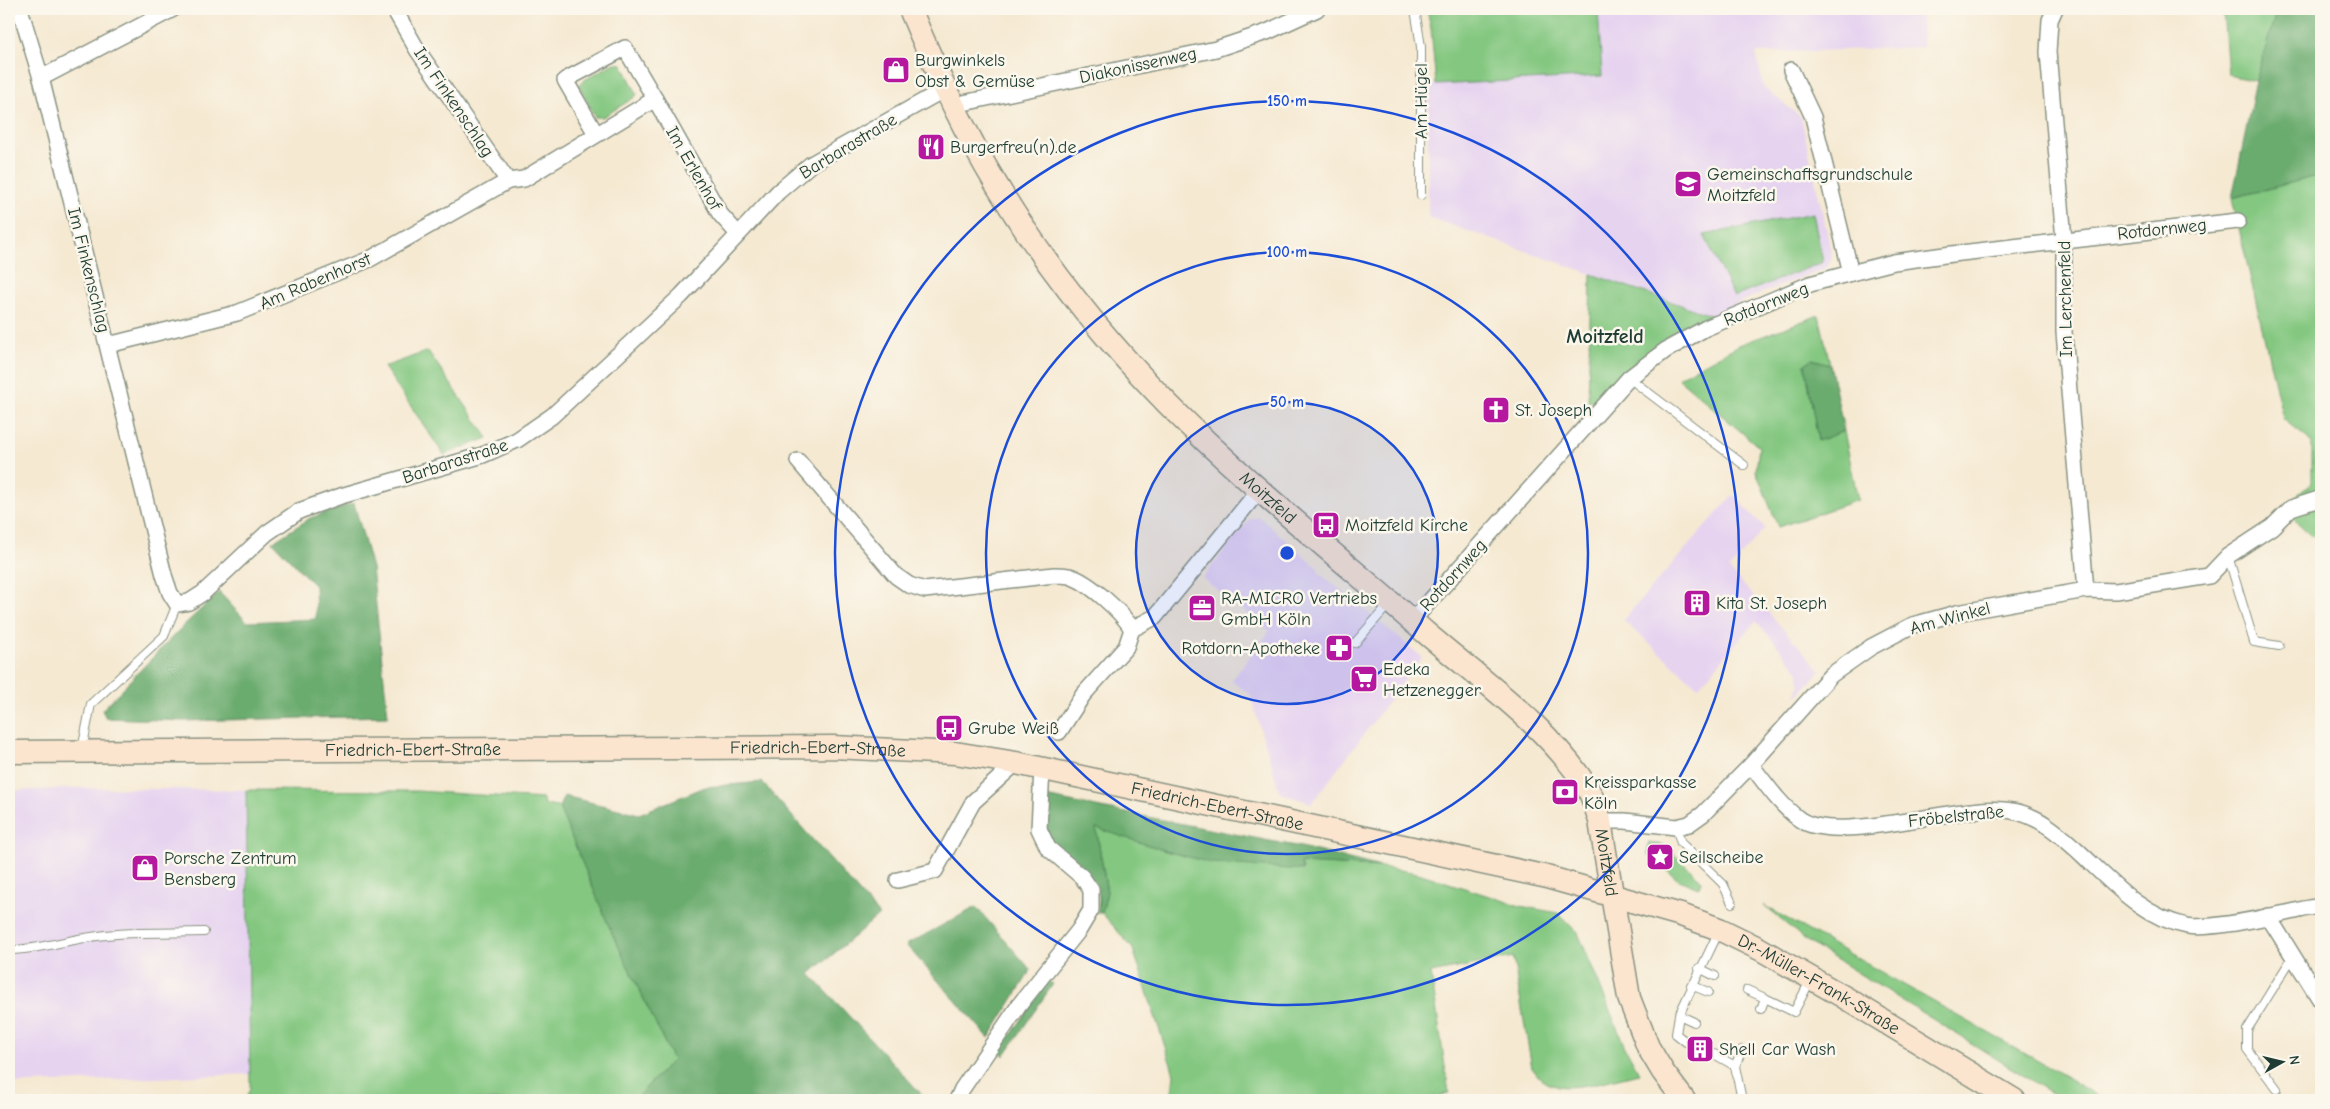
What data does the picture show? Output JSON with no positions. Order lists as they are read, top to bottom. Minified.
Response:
{"streets":{"main road":["Moitzfeld","Friedrich-Ebert-Straße","Dr.-Müller-Frank-Straße"],"street":["Diakonissenweg","Im Finkenschlag","Barbarastraße","Im Erlenhof","Rotdornweg","Am Rabenhorst","Im Lerchenfeld","Am Winkel","Fröbelstraße"],"lane":["Am Hügel"]},"crossings":[["Diakonissenweg","Barbarastraße"],["Diakonissenweg","Moitzfeld"],["Im Finkenschlag","Barbarastraße"],["Im Finkenschlag","Am Rabenhorst"],["Barbarastraße","Im Erlenhof"],["Barbarastraße","Moitzfeld"],["Rotdornweg","Im Lerchenfeld"],["Rotdornweg","Moitzfeld"],["Im Lerchenfeld","Am Winkel"],["Moitzfeld","Friedrich-Ebert-Straße"],["Moitzfeld","Dr.-Müller-Frank-Straße"],["Am Winkel","Fröbelstraße"],["Friedrich-Ebert-Straße","Dr.-Müller-Frank-Straße"]],"districts":["Moitzfeld"],"places":{"shop":["Burgwinkels Obst & Gemüse","Porsche Zentrum Bensberg"],"restaurant":["Burgerfreu(n).de"],"school or university":["Gemeinschaftsgrundschule Moitzfeld"],"church":["St. Joseph"],"bus stop":["Moitzfeld Kirche","Grube Weiß"],"building":["Kita St. Joseph","Shell Car Wash"],"office":["RA-MICRO Vertriebs GmbH Köln"],"pharmacy":["Rotdorn-Apotheke"],"supermarket":["Edeka Hetzenegger"],"bank":["Kreissparkasse Köln"],"place":["Seilscheibe"]},"north":"right","rings":["150 m","100 m","50 m"]}
